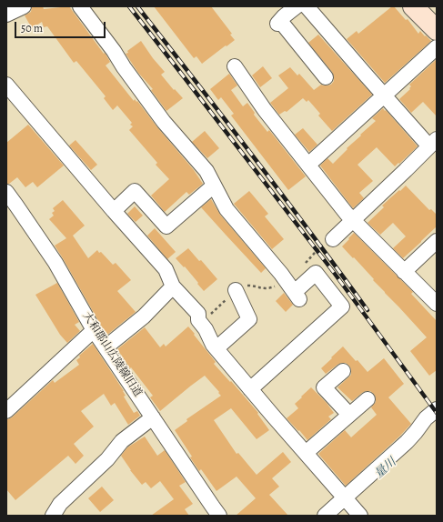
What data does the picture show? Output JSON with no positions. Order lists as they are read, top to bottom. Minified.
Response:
{"streets":{"street":["大和郡山広陵線旧道"]},"water":["量川"],"scale_bar":"50 m"}
